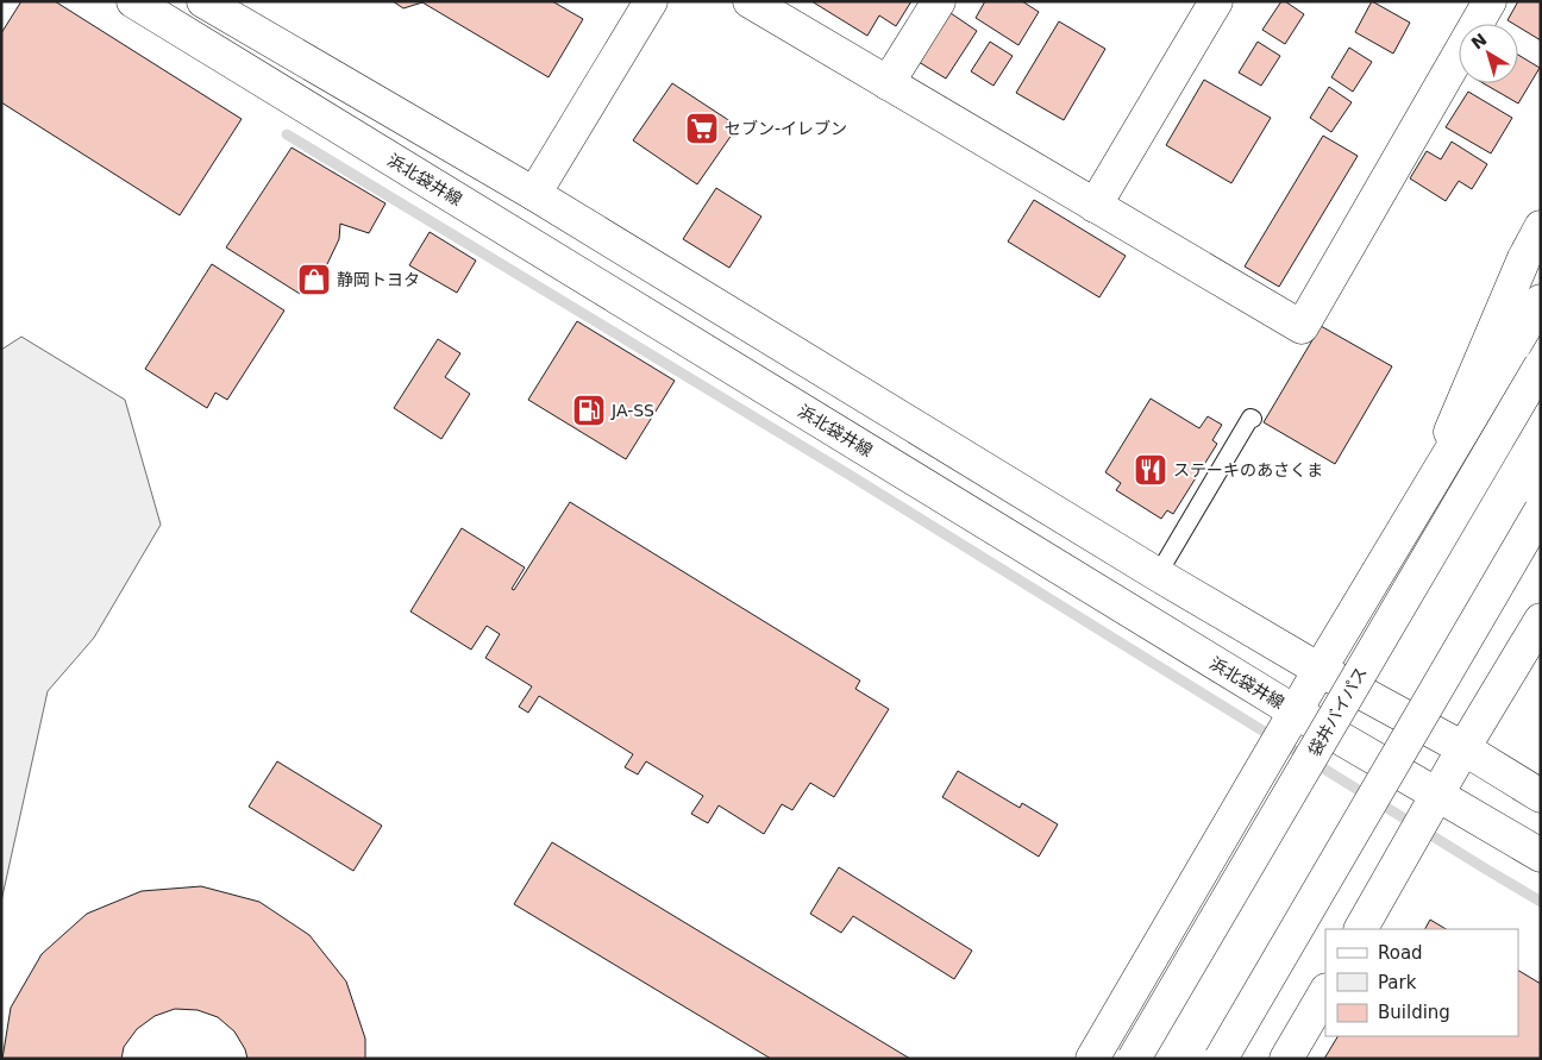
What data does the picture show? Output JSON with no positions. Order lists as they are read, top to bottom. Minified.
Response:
{"streets":{"main road":["浜北袋井線","袋井バイパス"]},"places":{"supermarket":["セブン-イレブン"],"shop":["静岡トヨタ"],"fuel station":["JA-SS"],"restaurant":["ステーキのあさくま"]},"legend":["Road","Park","Building"],"north":"top left"}
